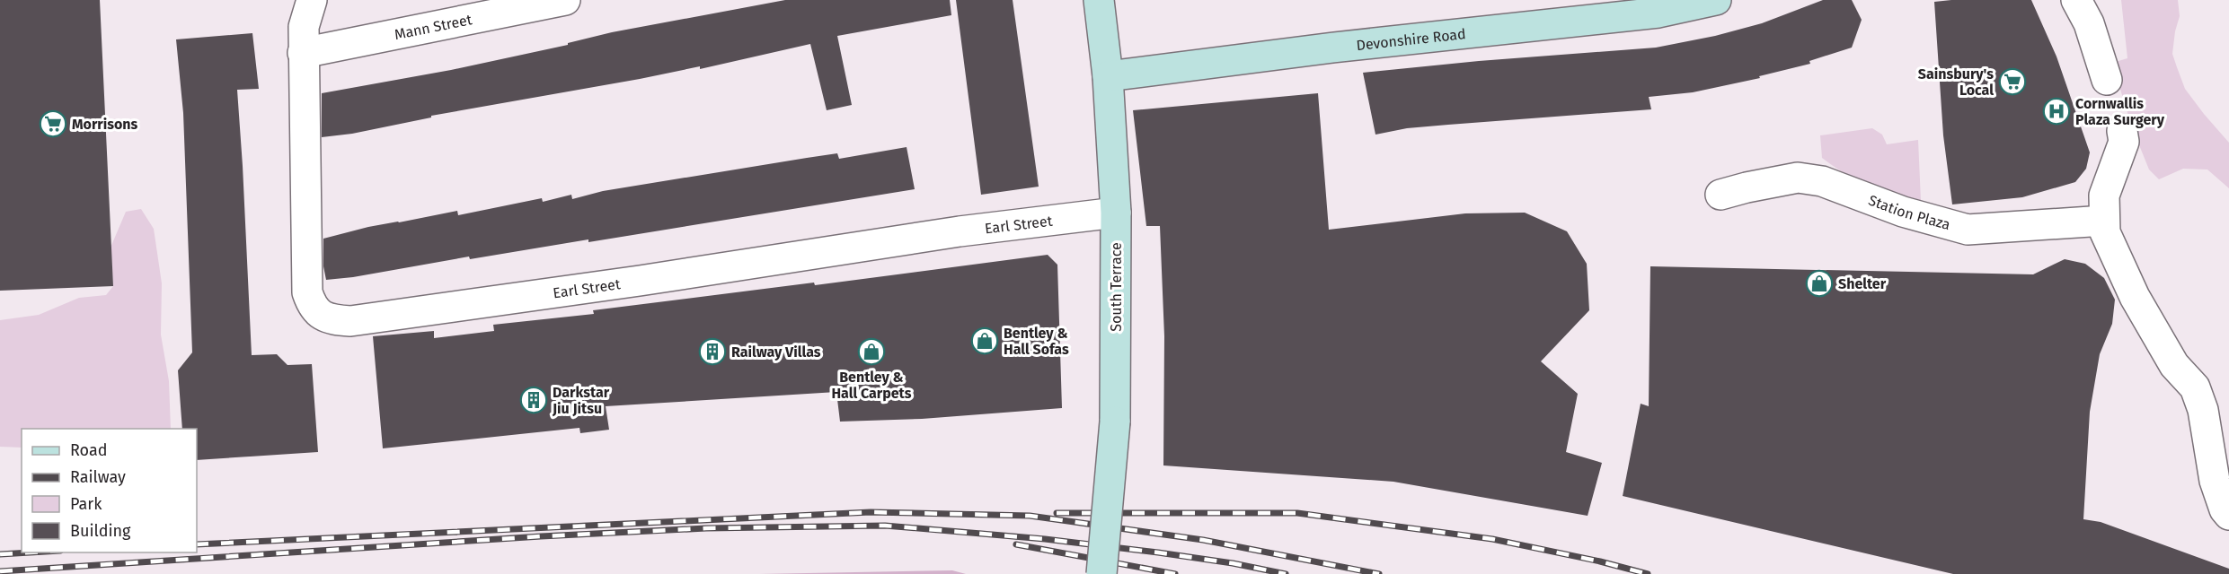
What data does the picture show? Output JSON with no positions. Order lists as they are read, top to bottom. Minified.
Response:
{"streets":{"street":["Mann Street","Devonshire Road","Station Plaza","Earl Street","South Terrace"]},"crossings":[["Mann Street","Earl Street"],["Devonshire Road","South Terrace"],["Earl Street","South Terrace"]],"places":{"supermarket":["Sainsbury's Local","Morrisons"],"hospital":["Cornwallis Plaza Surgery"],"shop":["Shelter","Bentley & Hall Sofas","Bentley & Hall Carpets"],"building":["Railway Villas","Darkstar Jiu Jitsu"]},"legend":["Road","Railway","Park","Building"]}
